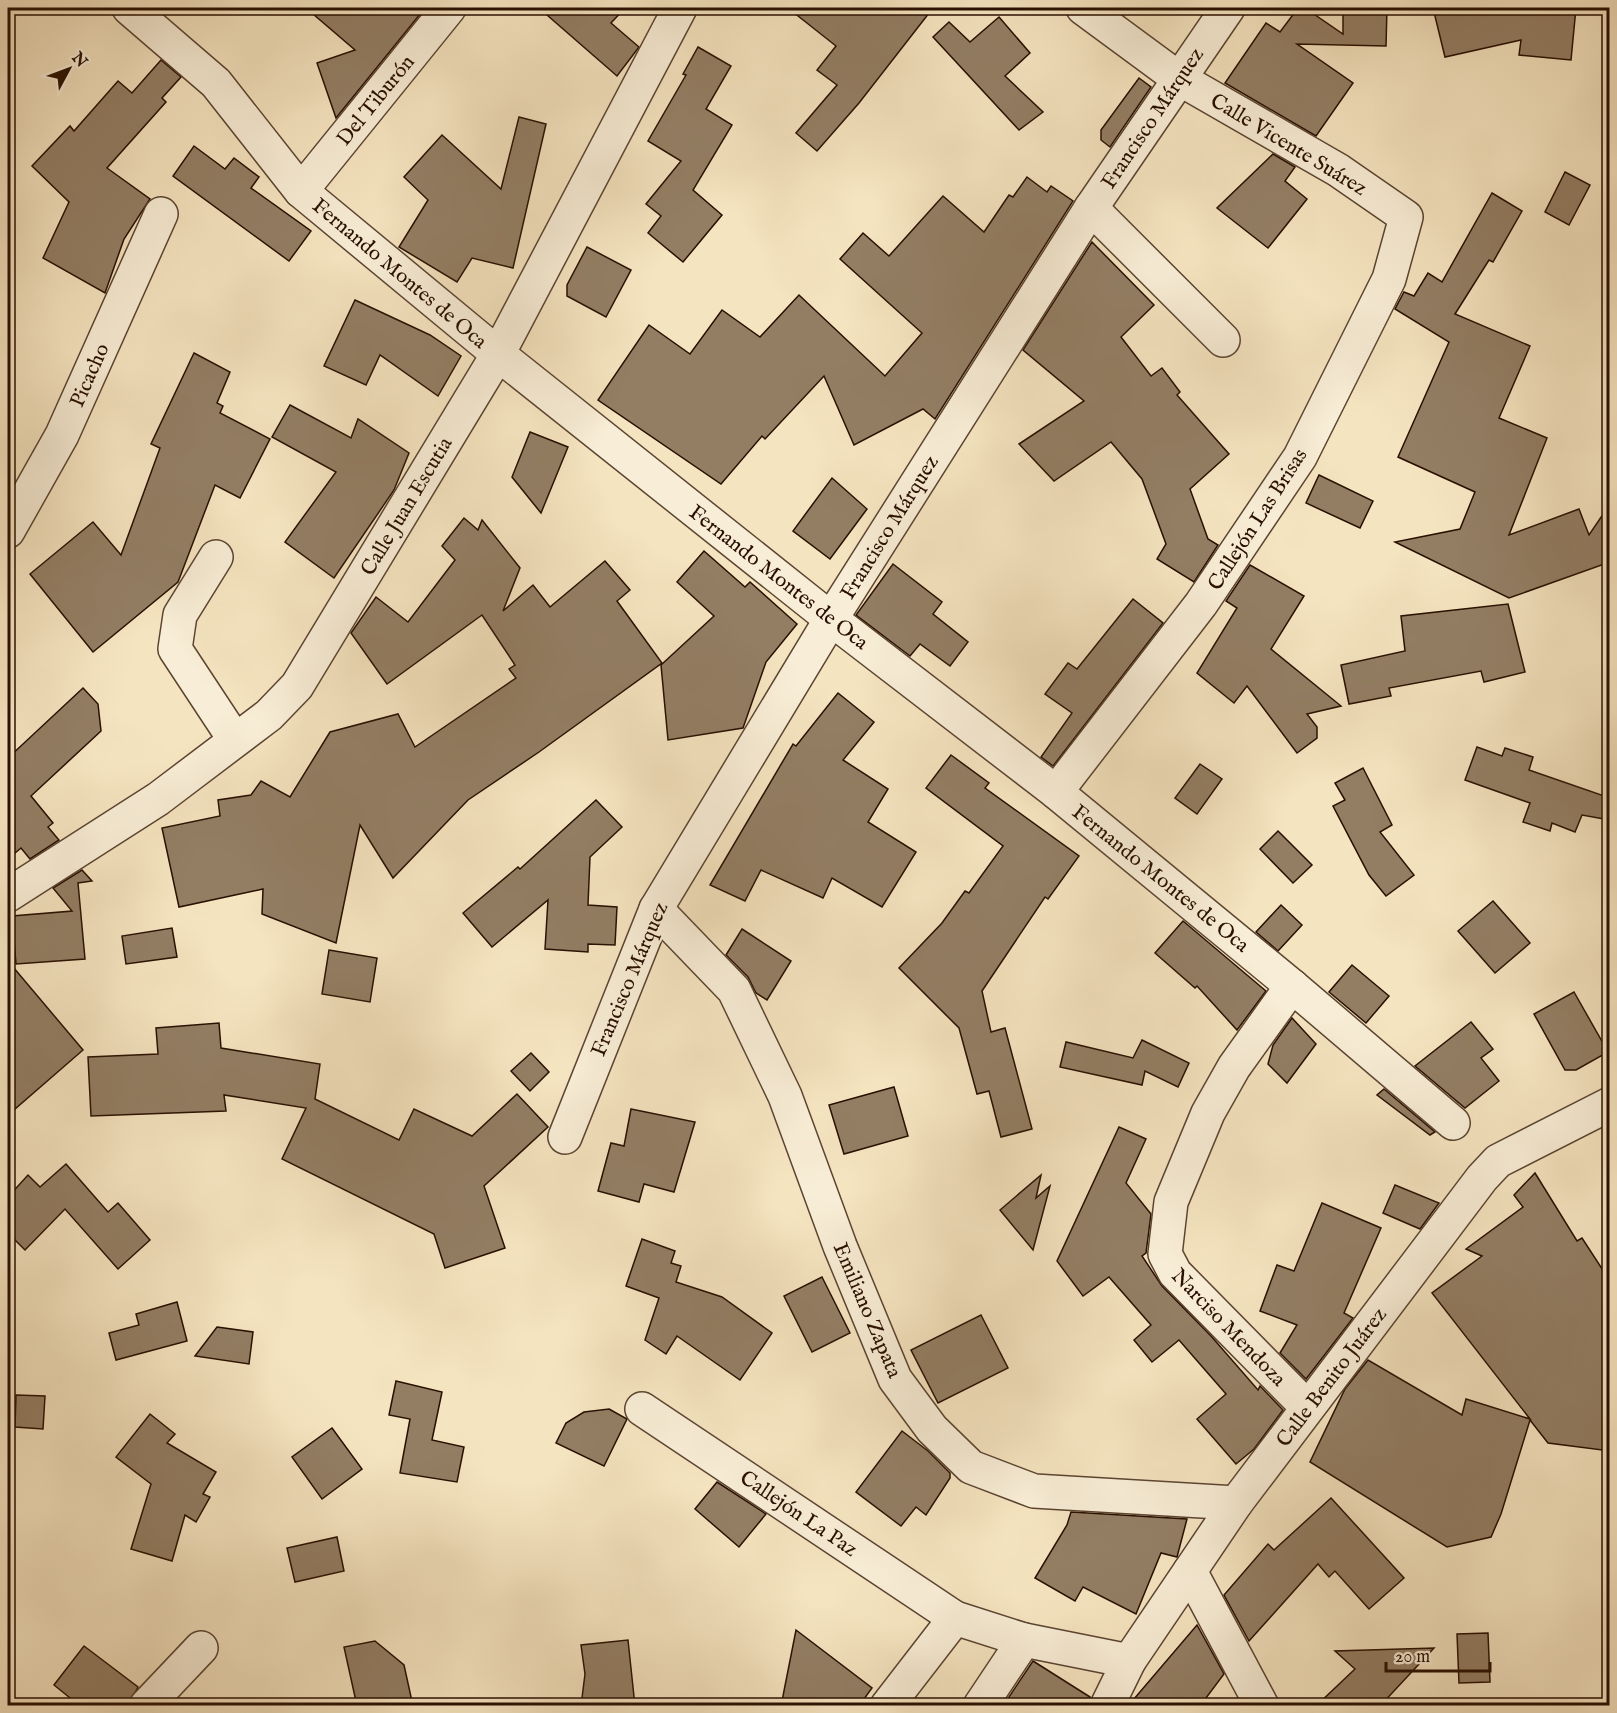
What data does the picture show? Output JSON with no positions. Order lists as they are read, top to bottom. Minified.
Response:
{"streets":{"street":["Del Tiburón","Francisco Márquez","Calle Vicente Suárez","Fernando Montes de Oca","Picacho","Calle Juan Escutia","Callejón Las Brisas","Emiliano Zapata","Narciso Mendoza","Calle Benito Juárez","Callejón La Paz"]},"crossings":[["Del Tiburón","Fernando Montes de Oca"],["Francisco Márquez","Calle Vicente Suárez"],["Francisco Márquez","Fernando Montes de Oca"],["Francisco Márquez","Emiliano Zapata"],["Calle Vicente Suárez","Callejón Las Brisas"],["Fernando Montes de Oca","Calle Juan Escutia"],["Fernando Montes de Oca","Callejón Las Brisas"],["Fernando Montes de Oca","Narciso Mendoza"],["Emiliano Zapata","Calle Benito Juárez"],["Narciso Mendoza","Calle Benito Juárez"]],"scale_bar":"20 m","north":"top right"}
